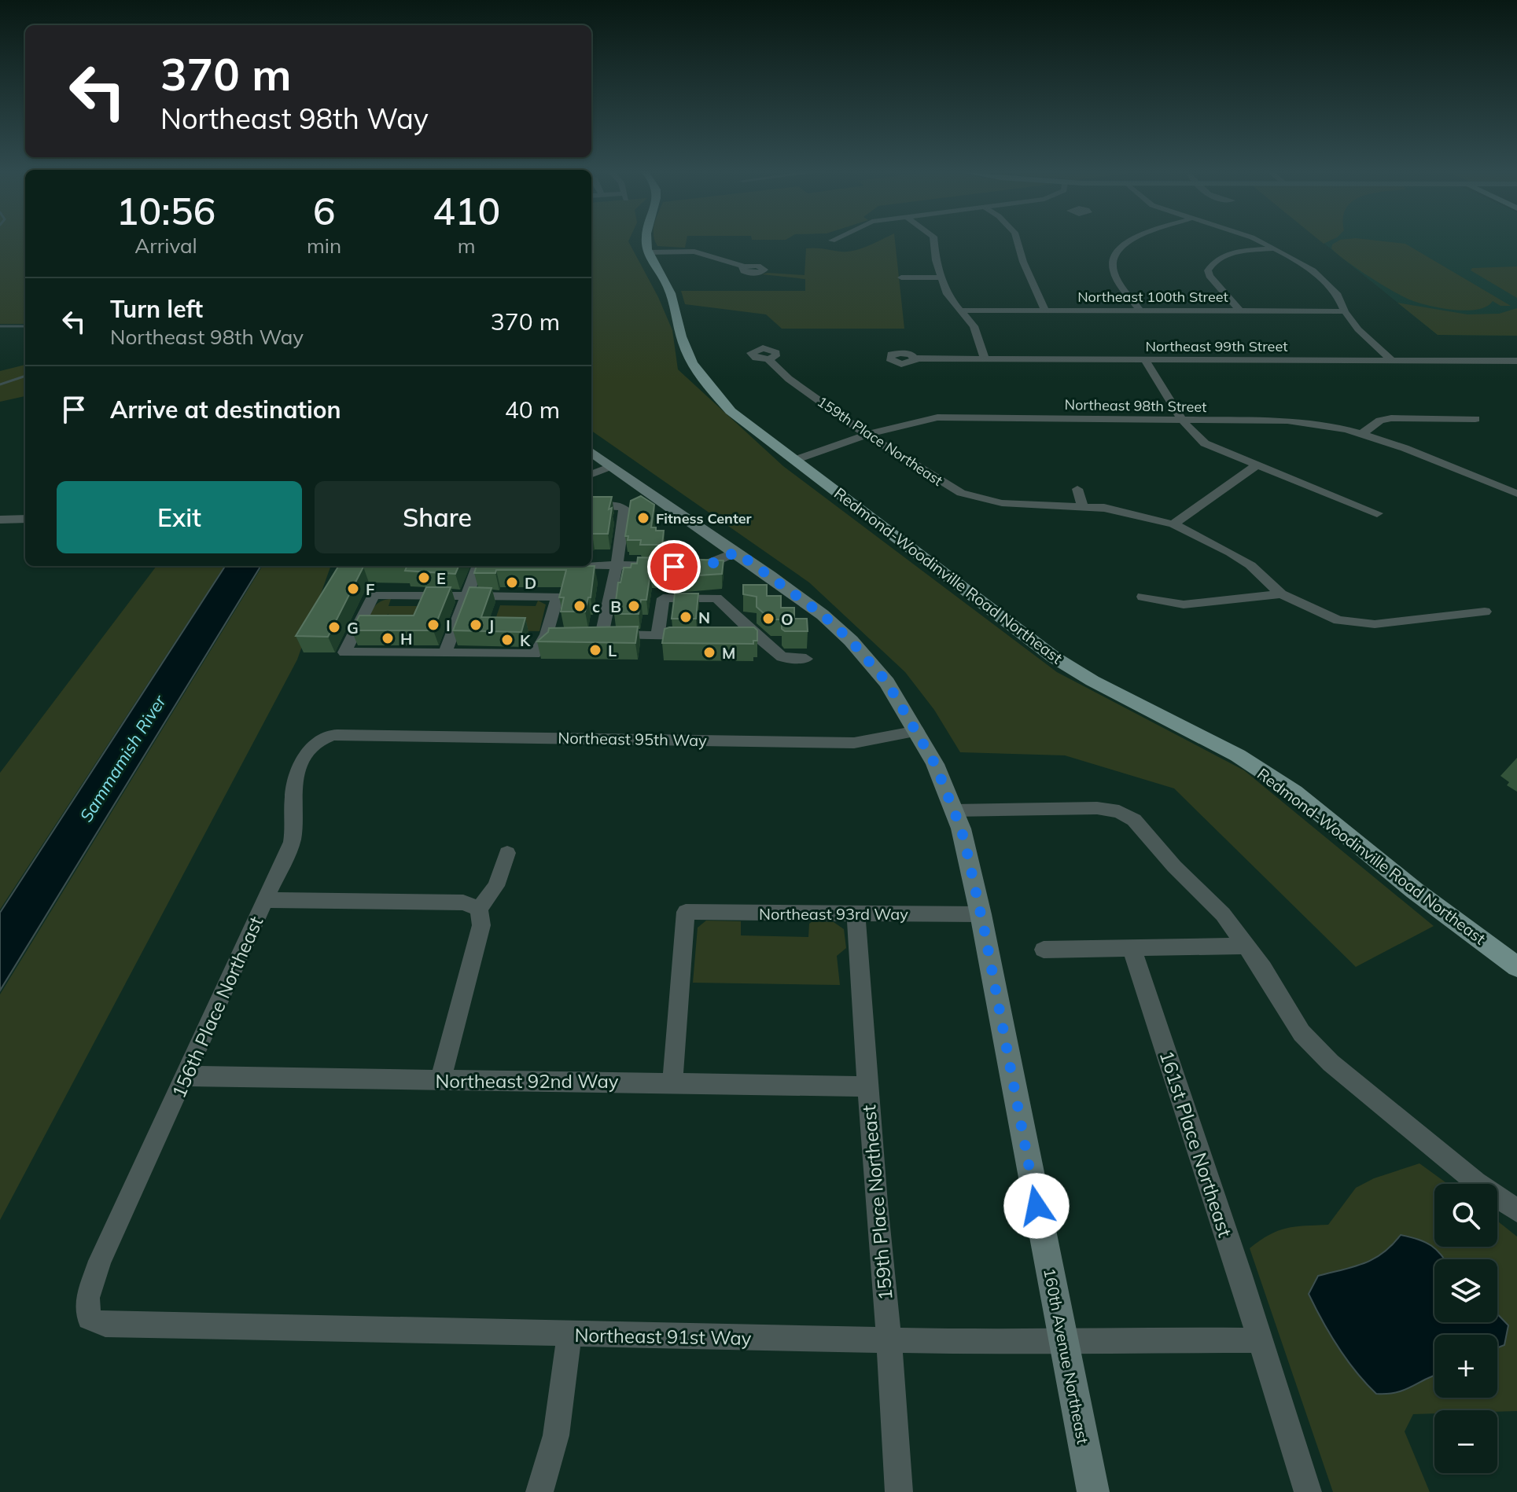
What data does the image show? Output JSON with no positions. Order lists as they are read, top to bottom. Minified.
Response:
{"streets":{"main road":["Redmond-Woodinville Road Northeast"],"street":["Northeast 100th Street","Northeast 99th Street","Northeast 98th Street","159th Place Northeast","Northeast 95th Way","Northeast 93rd Way","156th Place Northeast","Northeast 92nd Way","161st Place Northeast","Northeast 91st Way","160th Avenue Northeast"]},"crossings":[["Northeast 98th Street","159th Place Northeast"],["Northeast 98th Street","Redmond-Woodinville Road Northeast"],["159th Place Northeast","Northeast 93rd Way"],["159th Place Northeast","Northeast 92nd Way"],["159th Place Northeast","Northeast 91st Way"],["Northeast 95th Way","156th Place Northeast"],["Northeast 95th Way","160th Avenue Northeast"],["Northeast 93rd Way","Northeast 92nd Way"],["Northeast 93rd Way","160th Avenue Northeast"],["156th Place Northeast","Northeast 92nd Way"],["156th Place Northeast","Northeast 91st Way"],["161st Place Northeast","Northeast 91st Way"],["Northeast 91st Way","160th Avenue Northeast"]],"water":["Sammamish River"],"places":["Fitness Center","E","D","F","c","B","N","O","I","J","G","H","K","L","M"],"page":{"turn":["370 m","Northeast 98th Way"],"eta":["10:56","Arrival","6","min","410","m"],"list":[{"name":"Turn left","note":"Northeast 98th Way","value":"370 m"},{"name":"Arrive at destination","value":"40 m"}],"buttons":["Exit","Share"],"map_buttons":["+","−"]}}
